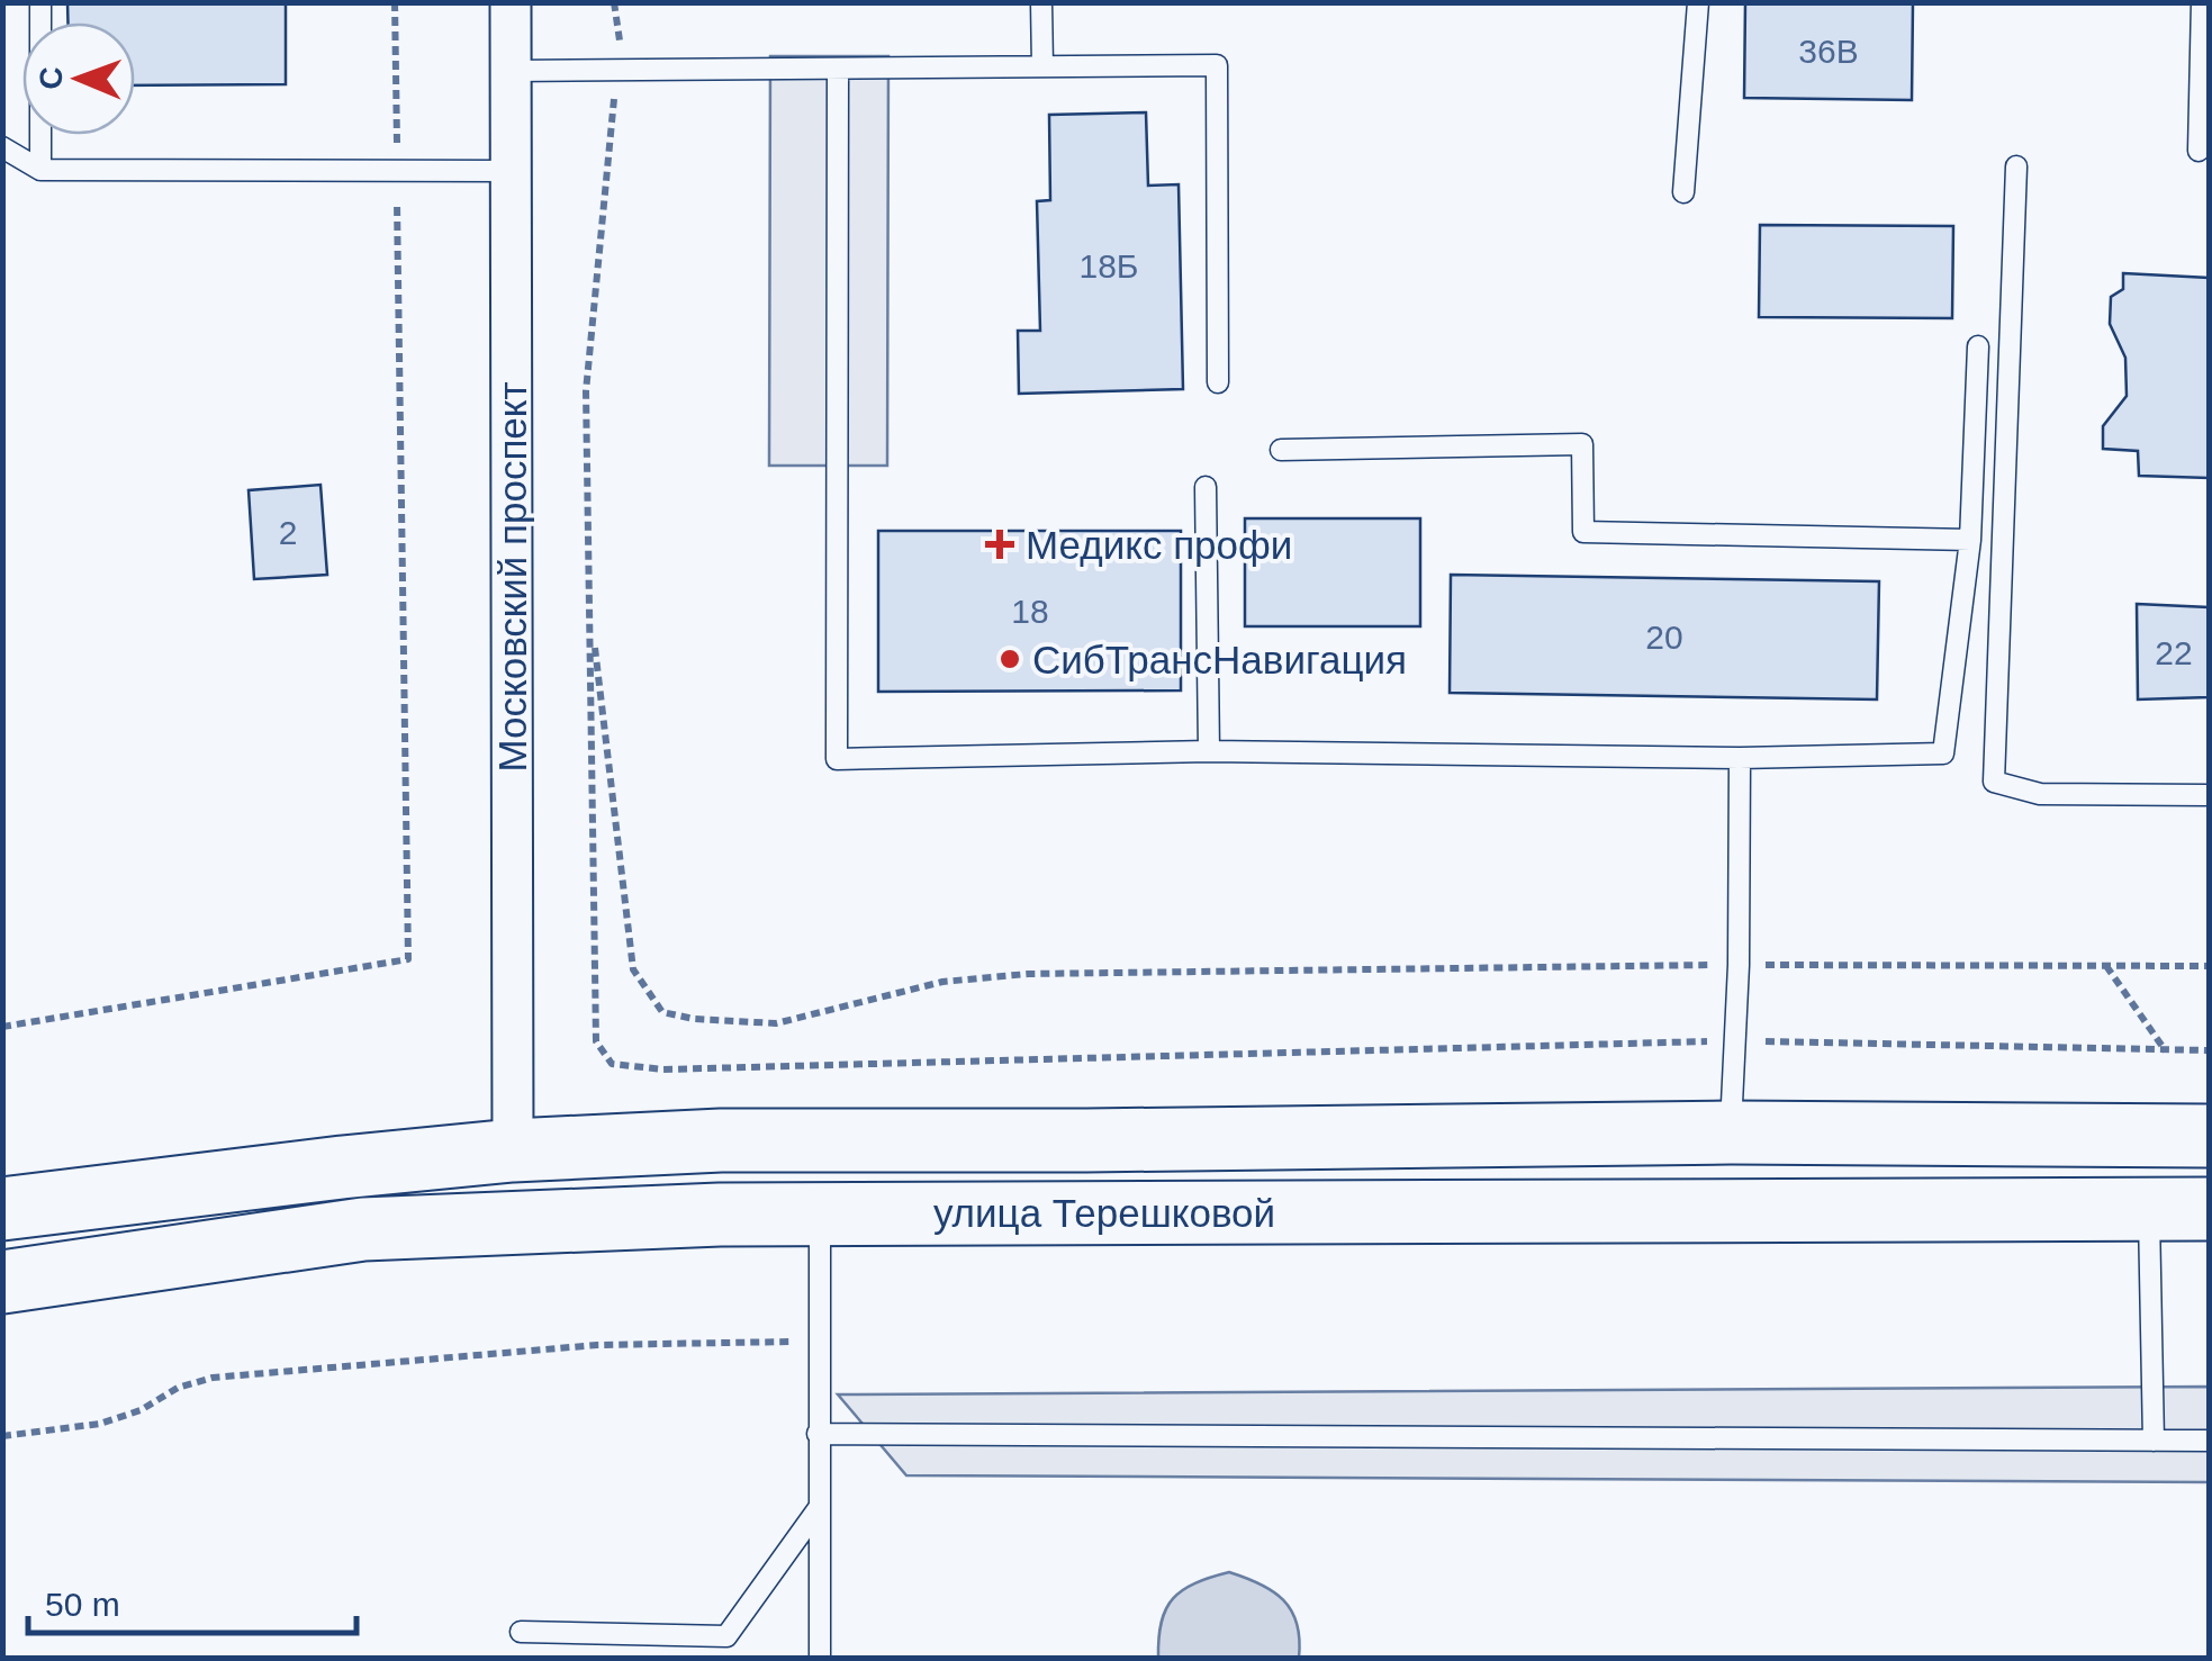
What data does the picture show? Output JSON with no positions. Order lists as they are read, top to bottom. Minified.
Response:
{"streets":{"main road":["улица Терешковой"],"street":["Московский проспект"]},"crossings":[["Московский проспект","улица Терешковой"]],"places":{"health":["Медикс профи"],"other":["СибТрансНавигация"]},"house_numbers":["36В","18Б","2","18","20","22"],"scale_bar":"50 m","north":"left"}
